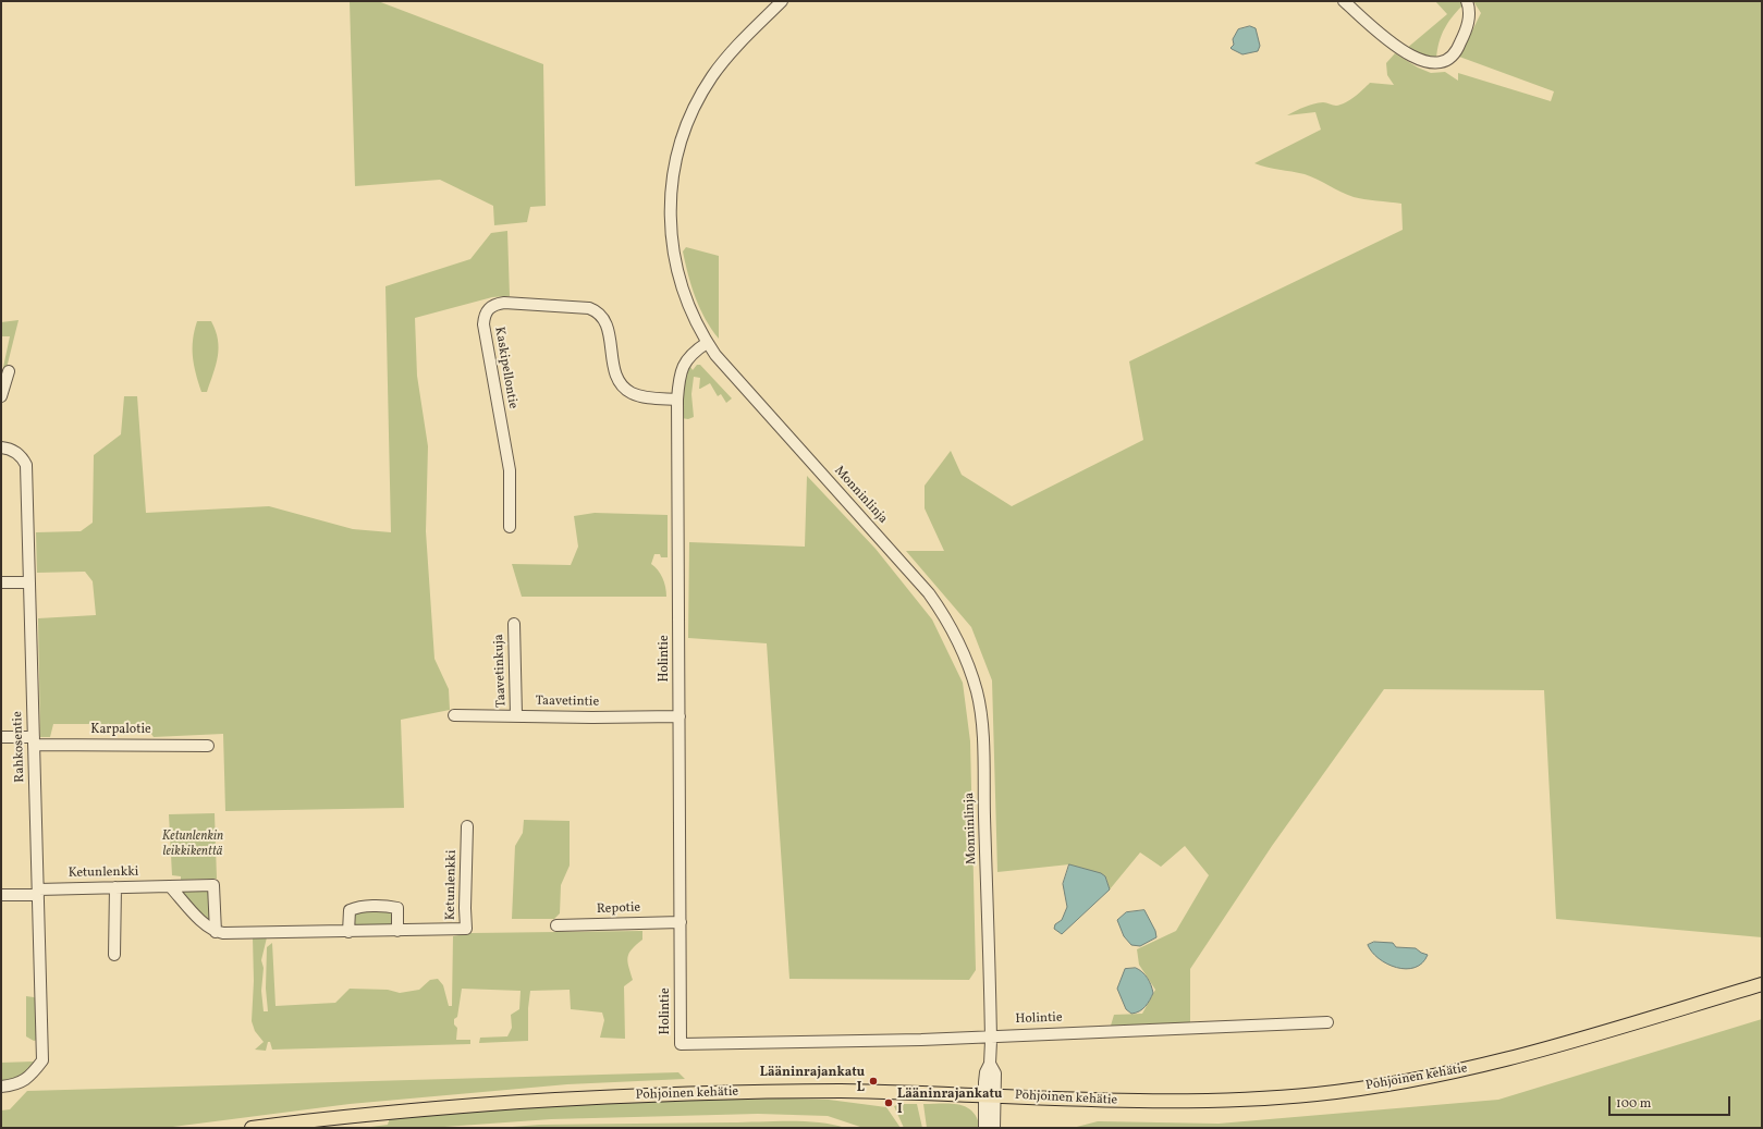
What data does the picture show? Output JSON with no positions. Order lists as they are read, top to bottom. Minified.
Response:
{"streets":{"main road":["Pohjoinen kehätie"],"street":["Kaskipellontie","Monninlinja","Holintie","Taavetinkuja","Taavetintie","Karpalotie","Rahkosentie","Ketunlenkki","Repotie"]},"crossings":[["Kaskipellontie","Holintie"],["Monninlinja","Holintie"],["Monninlinja","Pohjoinen kehätie"],["Holintie","Taavetintie"],["Holintie","Repotie"],["Taavetinkuja","Taavetintie"],["Karpalotie","Rahkosentie"],["Rahkosentie","Ketunlenkki"]],"parks":["Ketunlenkin leikkikenttä"],"places":["Lääninrajankatu L","Lääninrajankatu I"],"scale_bar":"100 m"}
